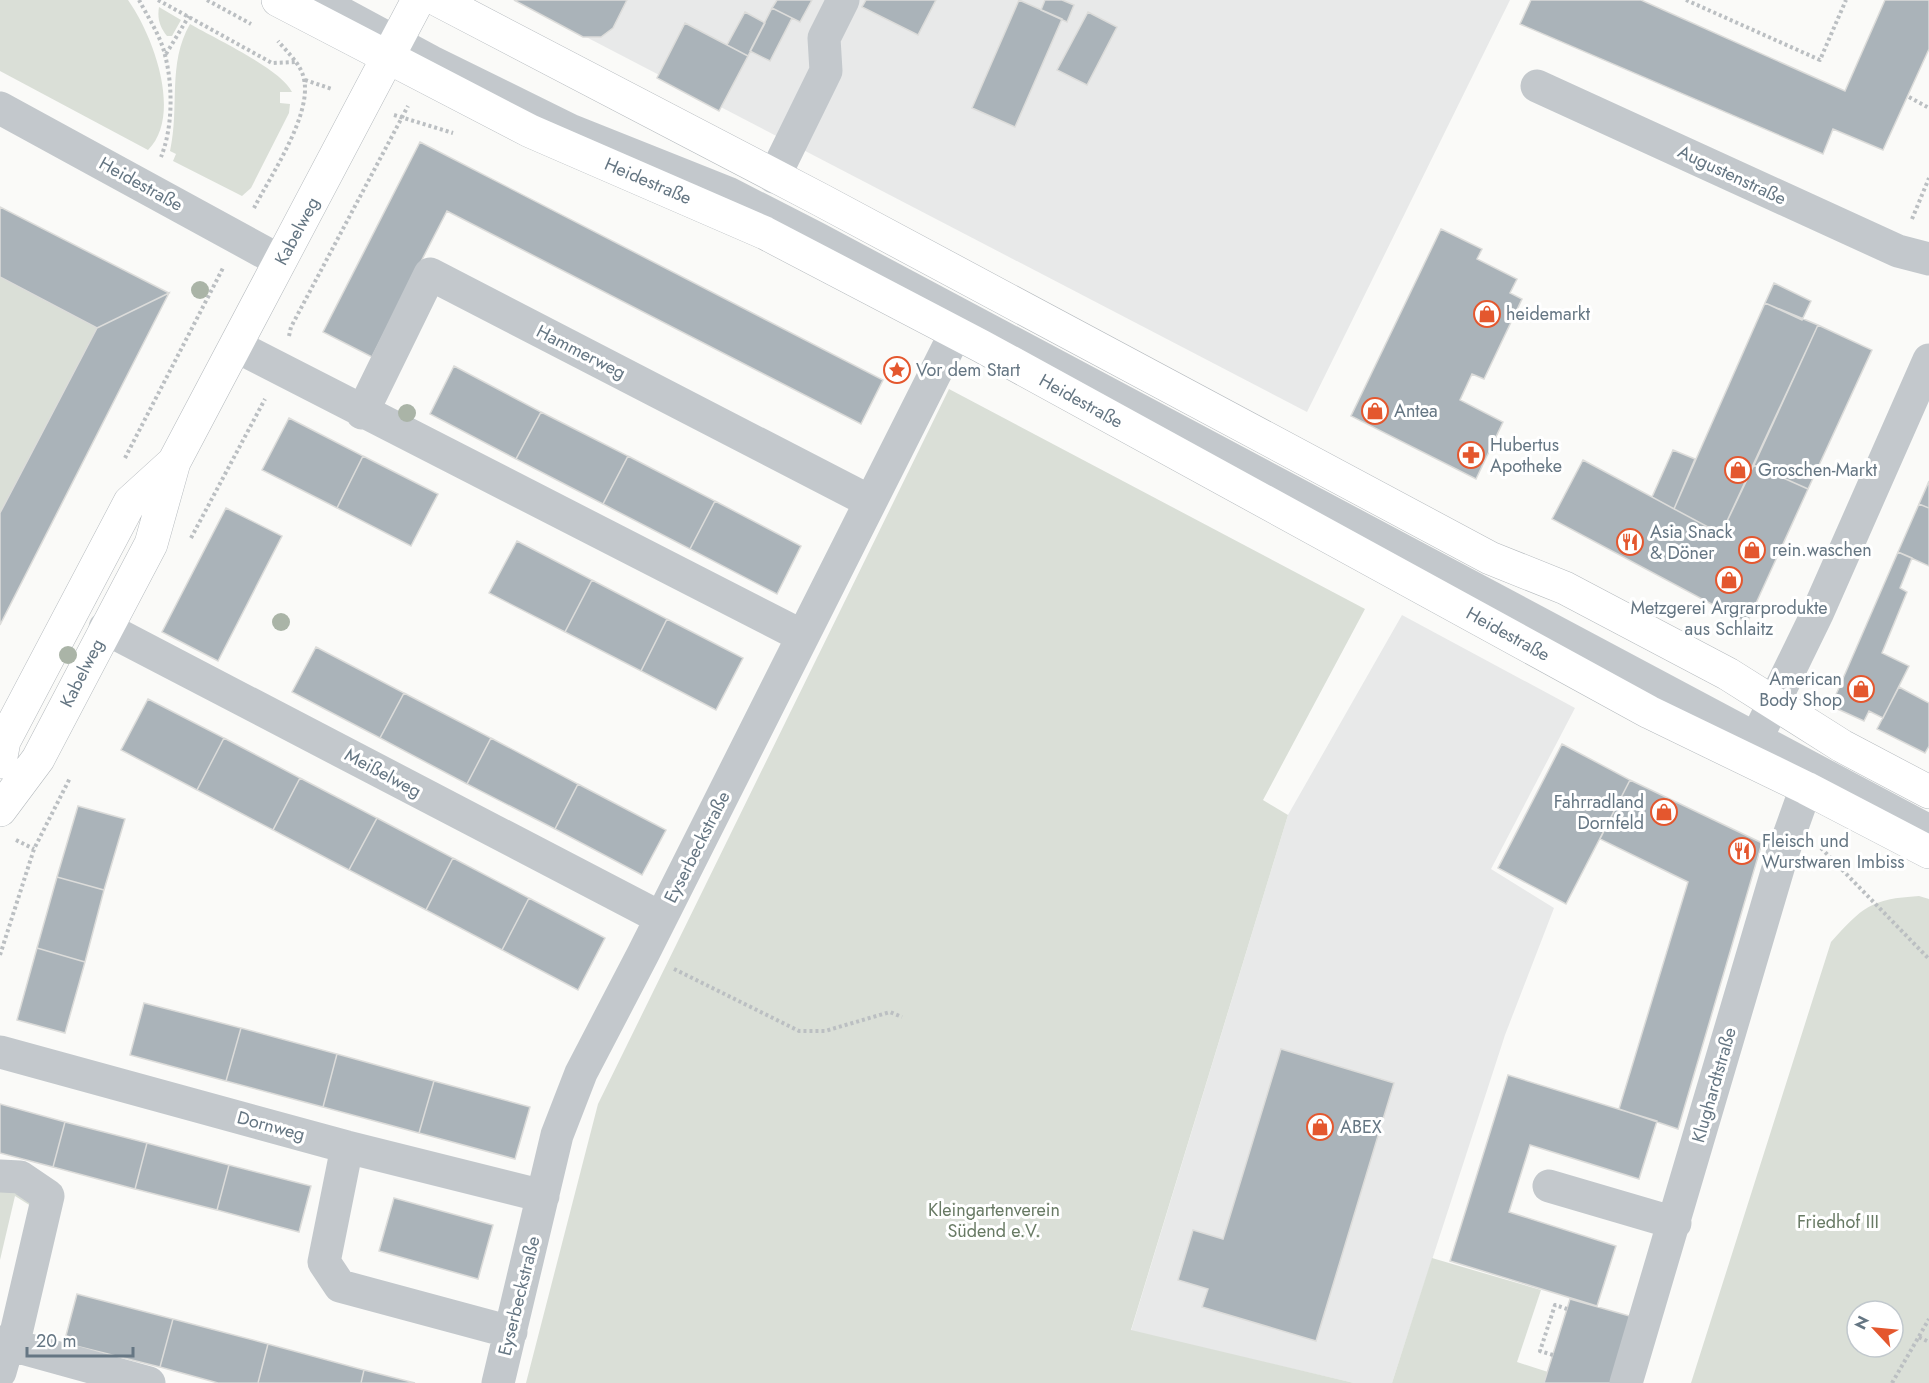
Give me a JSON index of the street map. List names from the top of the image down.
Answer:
{
  "streets": {
    "main road": ["Heidestraße", "Kabelweg"],
    "street": [
      "Augustenstraße",
      "Hammerweg",
      "Meißelweg",
      "Eyserbeckstraße",
      "Klughardtstraße",
      "Dornweg"
    ]
  },
  "crossings": [
    ["Heidestraße", "Kabelweg"],
    ["Heidestraße", "Eyserbeckstraße"],
    ["Heidestraße", "Klughardtstraße"],
    ["Kabelweg", "Meißelweg"],
    ["Hammerweg", "Eyserbeckstraße"],
    ["Meißelweg", "Eyserbeckstraße"],
    ["Eyserbeckstraße", "Dornweg"]
  ],
  "parks": ["Kleingartenverein Südend e.V.", "Friedhof III"],
  "places": {
    "shop": [
      "heidemarkt",
      "Antea",
      "Groschen-Markt",
      "rein.waschen",
      "Metzgerei Argrarprodukte aus Schlaitz",
      "American Body Shop",
      "Fahrradland Dornfeld",
      "ABEX"
    ],
    "place": ["Vor dem Start"],
    "pharmacy": ["Hubertus Apotheke"],
    "restaurant": ["Asia Snack & Döner", "Fleisch und Wurstwaren Imbiss"]
  },
  "scale_bar": "20 m",
  "north": "top left"
}
